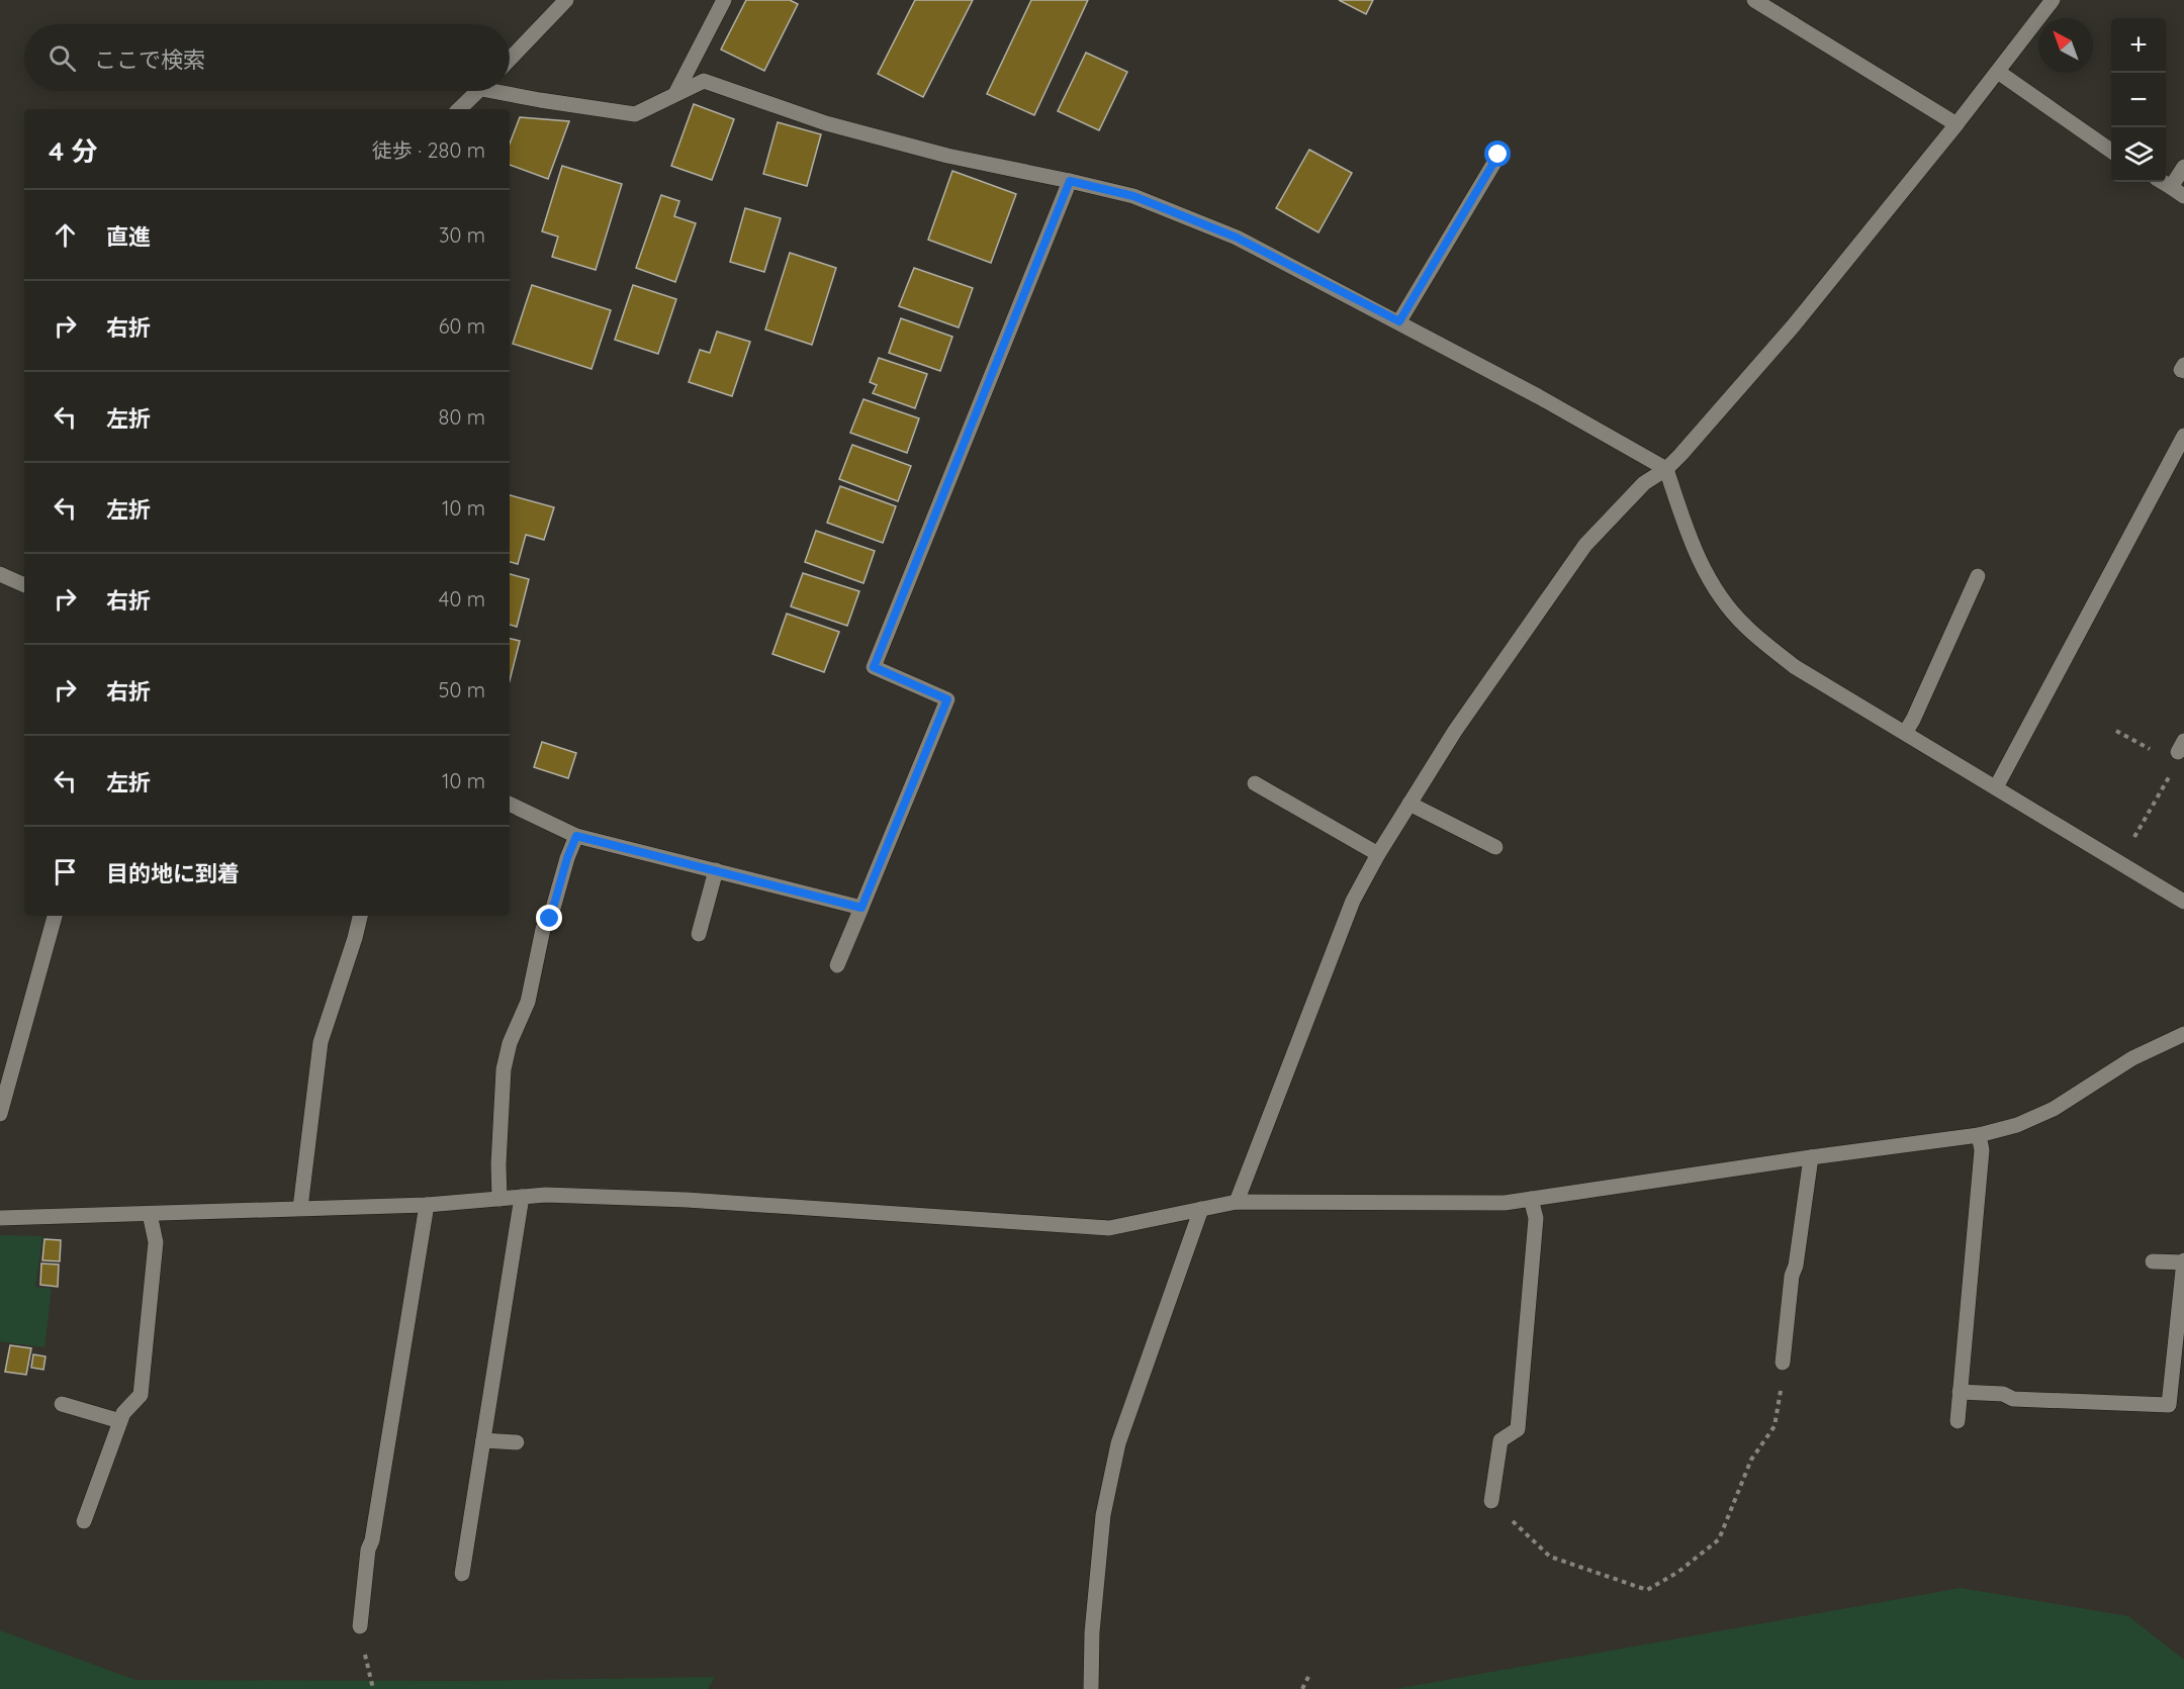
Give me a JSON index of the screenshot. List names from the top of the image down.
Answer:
{
  "north": "top left",
  "page": {
    "map_buttons": ["+", "−"],
    "search": "ここで検索",
    "heading": ["4 分", "徒歩 · 280 m"],
    "list": [
      ["直進", "30 m"],
      ["右折", "60 m"],
      ["左折", "80 m"],
      ["左折", "10 m"],
      ["右折", "40 m"],
      ["右折", "50 m"],
      ["左折", "10 m"],
      "目的地に到着"
    ]
  }
}
